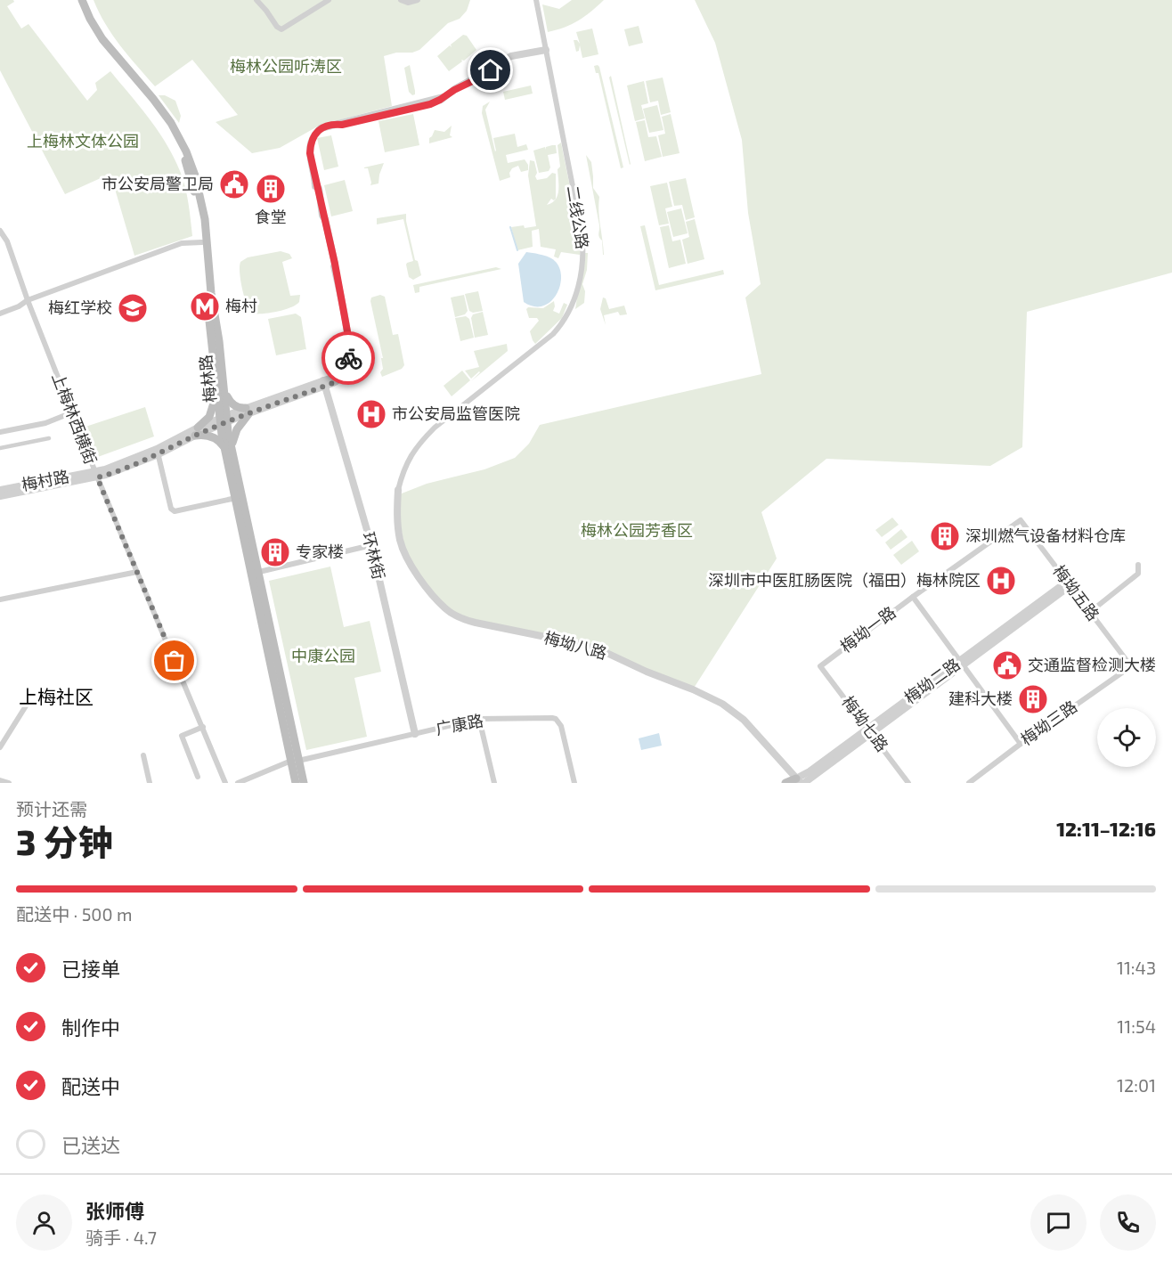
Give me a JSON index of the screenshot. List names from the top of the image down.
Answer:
{
  "streets": {
    "main road": ["梅林路"],
    "street": [
      "二线公路",
      "上梅林西横街",
      "梅村路",
      "环林街",
      "梅坳五路",
      "梅坳一路",
      "梅坳八路",
      "梅坳二路",
      "梅坳三路",
      "梅坳七路",
      "广康路"
    ]
  },
  "crossings": [
    ["二线公路", "梅村路"],
    ["二线公路", "梅坳八路"],
    ["梅林路", "梅村路"],
    ["梅林路", "广康路"],
    ["上梅林西横街", "梅村路"],
    ["梅村路", "环林街"],
    ["环林街", "广康路"],
    ["梅坳五路", "梅坳一路"],
    ["梅坳五路", "梅坳二路"],
    ["梅坳五路", "梅坳三路"],
    ["梅坳一路", "梅坳七路"],
    ["梅坳八路", "梅坳二路"],
    ["梅坳二路", "梅坳七路"]
  ],
  "districts": ["上梅社区"],
  "parks": [
    "梅林公园听涛区",
    "上梅林文体公园",
    "梅林公园芳香区",
    "中康公园"
  ],
  "places": {
    "public building": ["市公安局警卫局", "交通监督检测大楼"],
    "building": [
      "食堂",
      "深圳燃气设备材料仓库",
      "专家楼",
      "建科大楼"
    ],
    "metro station": ["梅村"],
    "school or university": ["梅红学校"],
    "hospital": ["市公安局监管医院", "深圳市中医肛肠医院（福田）梅林院区"]
  },
  "page": {
    "heading": ["3 分钟", "预计还需", "12:11–12:16"],
    "panel": ["张师傅", "骑手 · 4.7"],
    "bar": "配送中 · 500 m",
    "list": [
      ["已接单", "11:43"],
      ["制作中", "11:54"],
      ["配送中", "12:01"],
      "已送达"
    ]
  }
}
